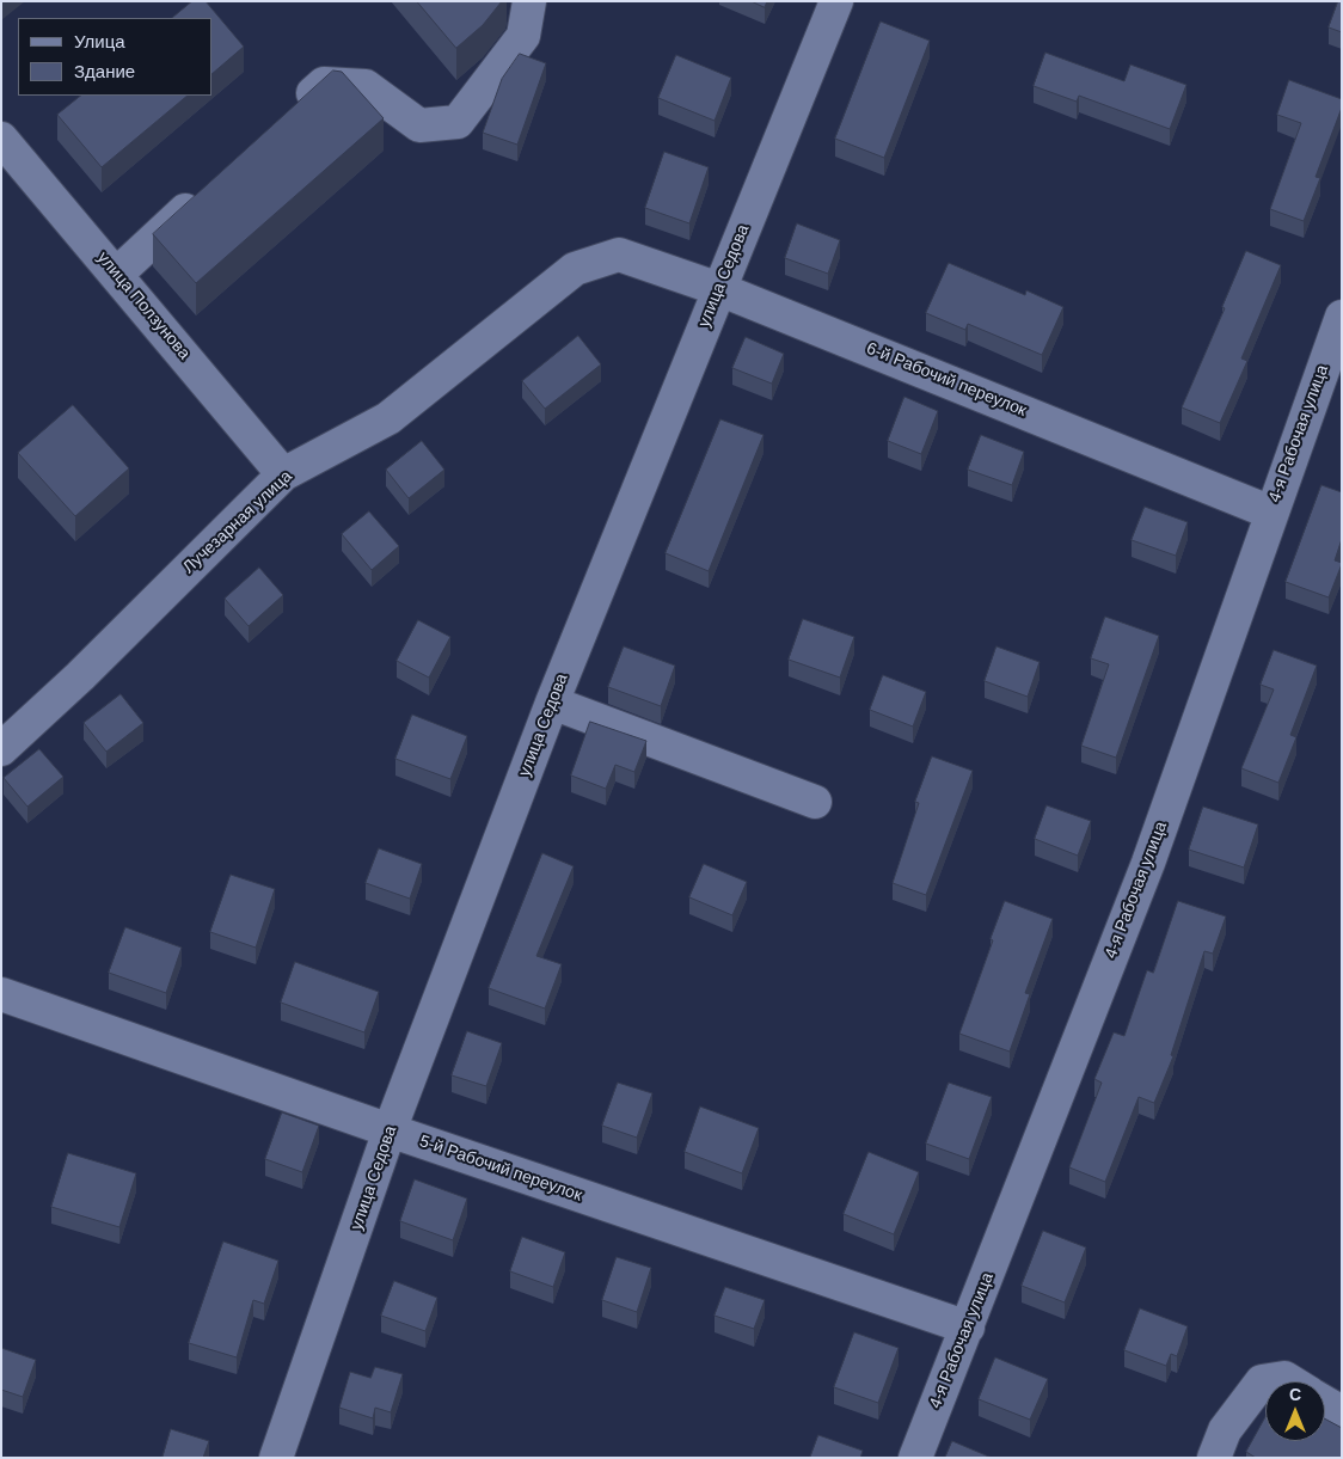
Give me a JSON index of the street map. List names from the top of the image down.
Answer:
{
  "streets": {
    "street": [
      "улица Седова",
      "улица Ползунова",
      "6-й Рабочий переулок",
      "4-я Рабочая улица",
      "Лучезарная улица",
      "5-й Рабочий переулок"
    ]
  },
  "crossings": [
    ["улица Седова", "6-й Рабочий переулок"],
    ["улица Седова", "5-й Рабочий переулок"],
    ["улица Ползунова", "Лучезарная улица"],
    ["6-й Рабочий переулок", "4-я Рабочая улица"],
    ["6-й Рабочий переулок", "Лучезарная улица"],
    ["4-я Рабочая улица", "5-й Рабочий переулок"]
  ],
  "legend": ["Улица", "Здание"],
  "north": "top"
}
